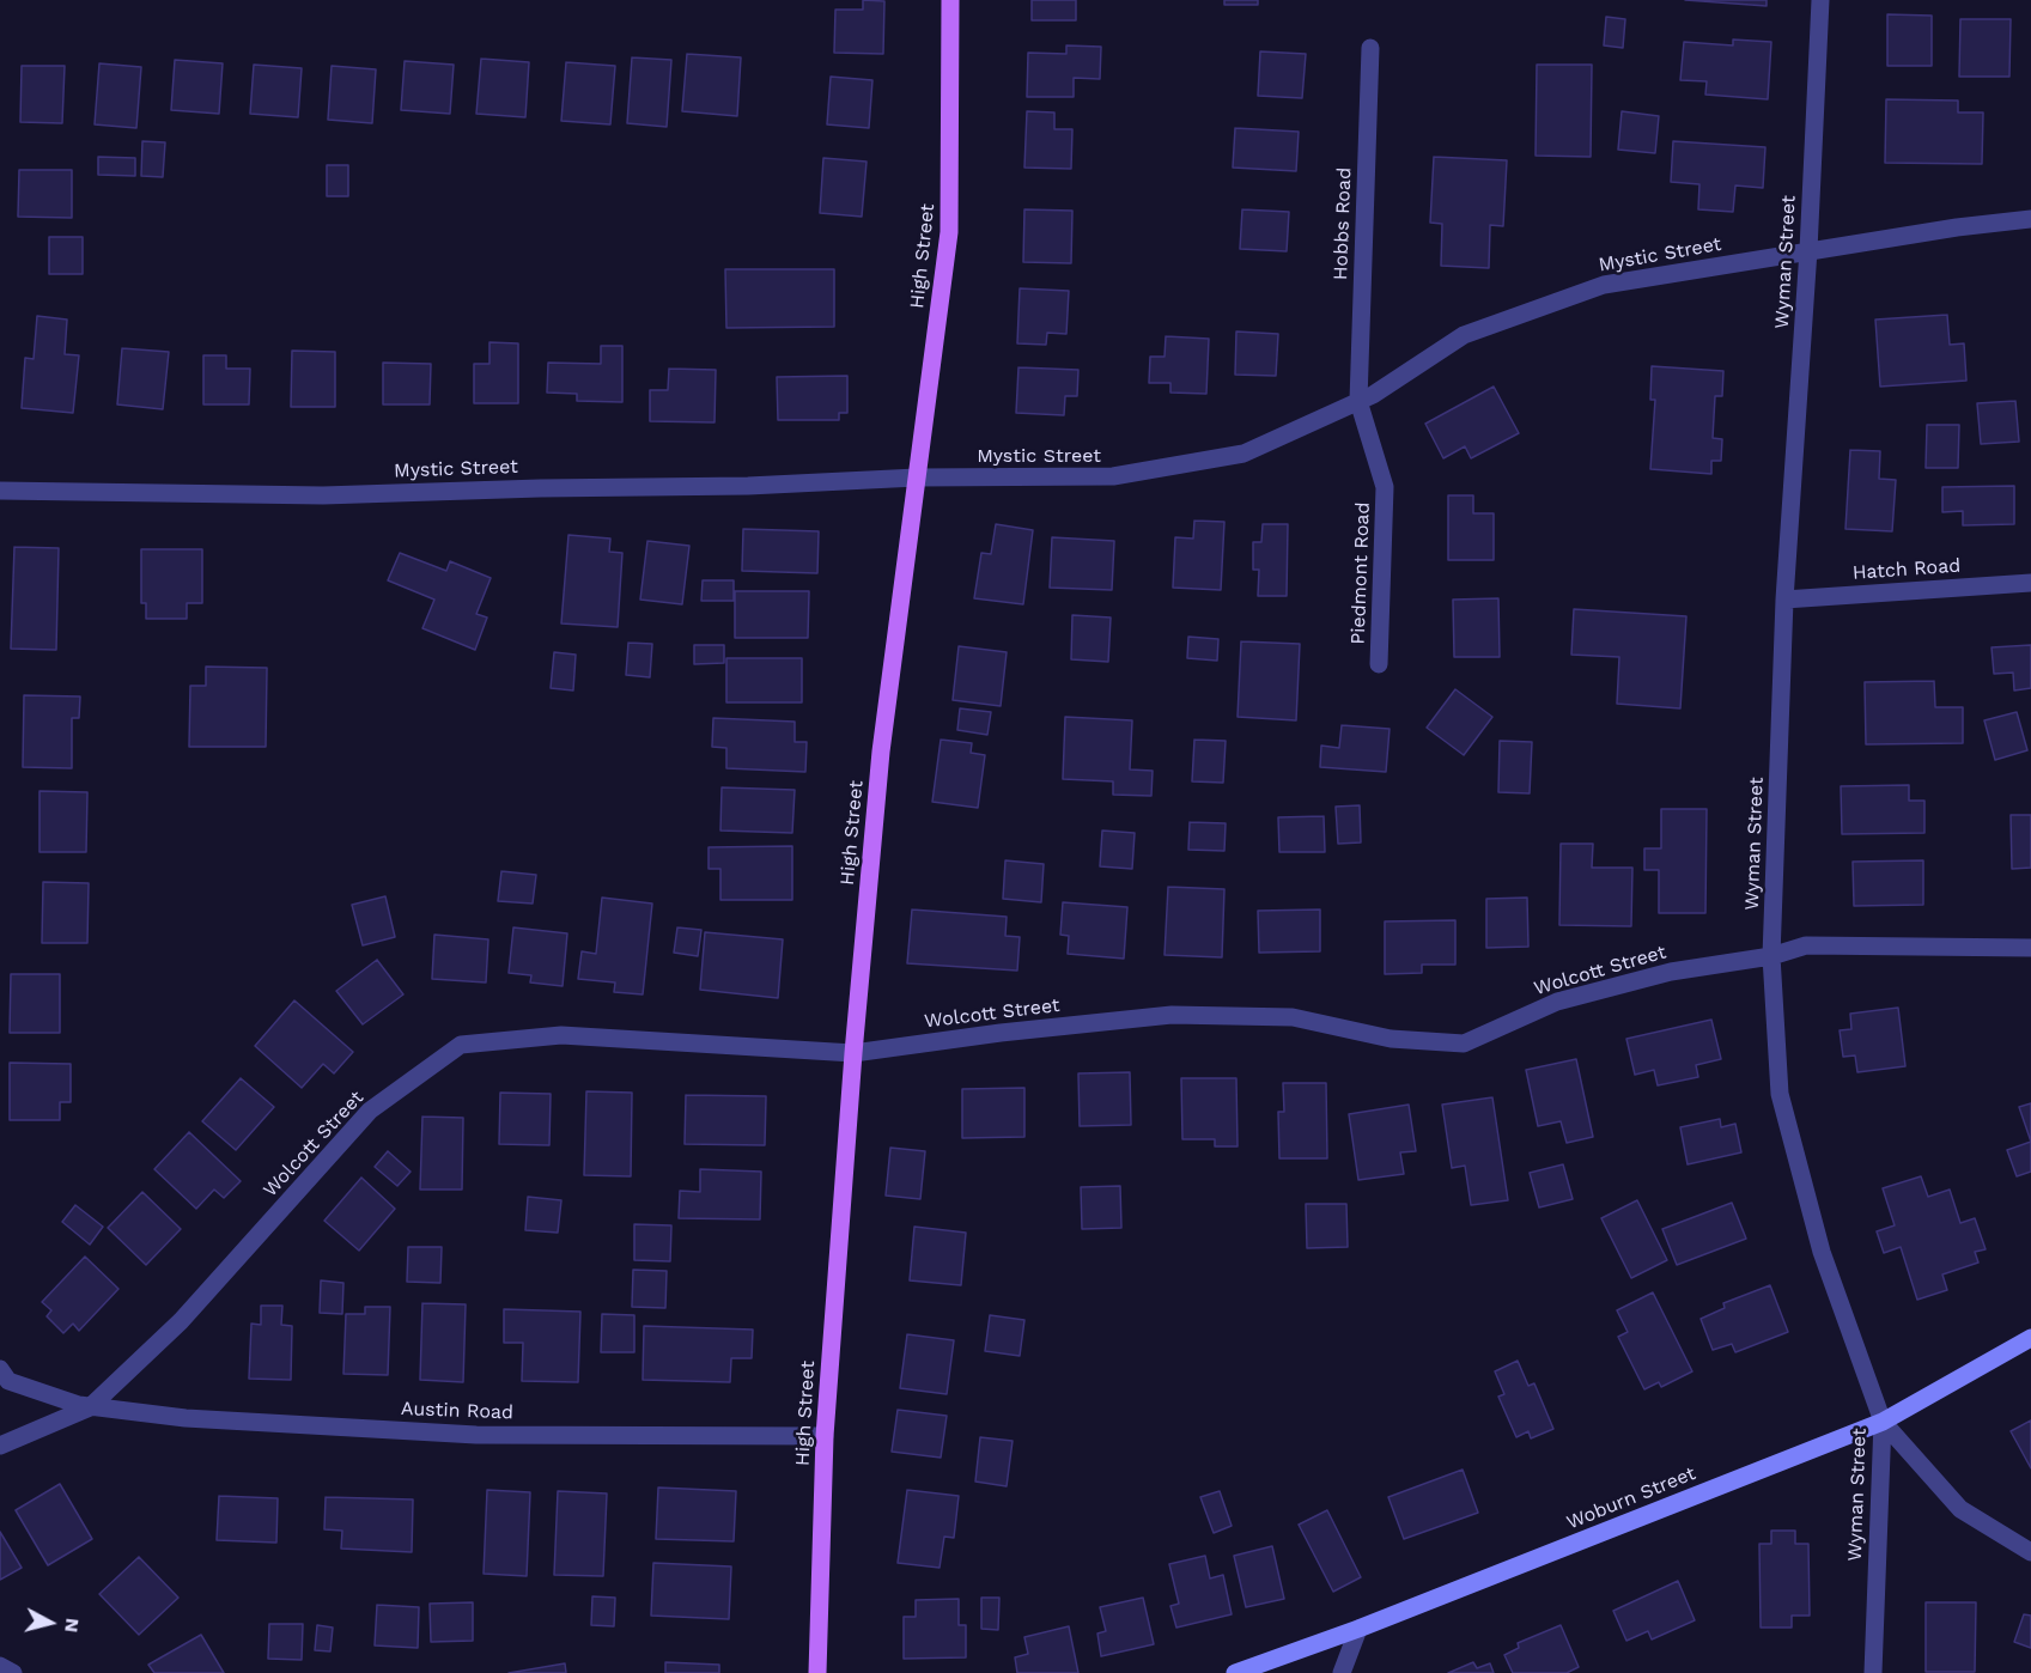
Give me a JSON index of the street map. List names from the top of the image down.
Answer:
{
  "streets": {
    "main road": ["High Street"],
    "street": [
      "Hobbs Road",
      "Mystic Street",
      "Wyman Street",
      "Hatch Road",
      "Piedmont Road",
      "Wolcott Street",
      "Austin Road",
      "Woburn Street"
    ]
  },
  "crossings": [
    ["Hobbs Road", "Mystic Street"],
    ["Hobbs Road", "Piedmont Road"],
    ["Mystic Street", "High Street"],
    ["Mystic Street", "Wyman Street"],
    ["Mystic Street", "Piedmont Road"],
    ["High Street", "Wolcott Street"],
    ["High Street", "Austin Road"],
    ["Wyman Street", "Hatch Road"],
    ["Wyman Street", "Wolcott Street"],
    ["Wyman Street", "Woburn Street"],
    ["Wolcott Street", "Austin Road"]
  ],
  "north": "right"
}
